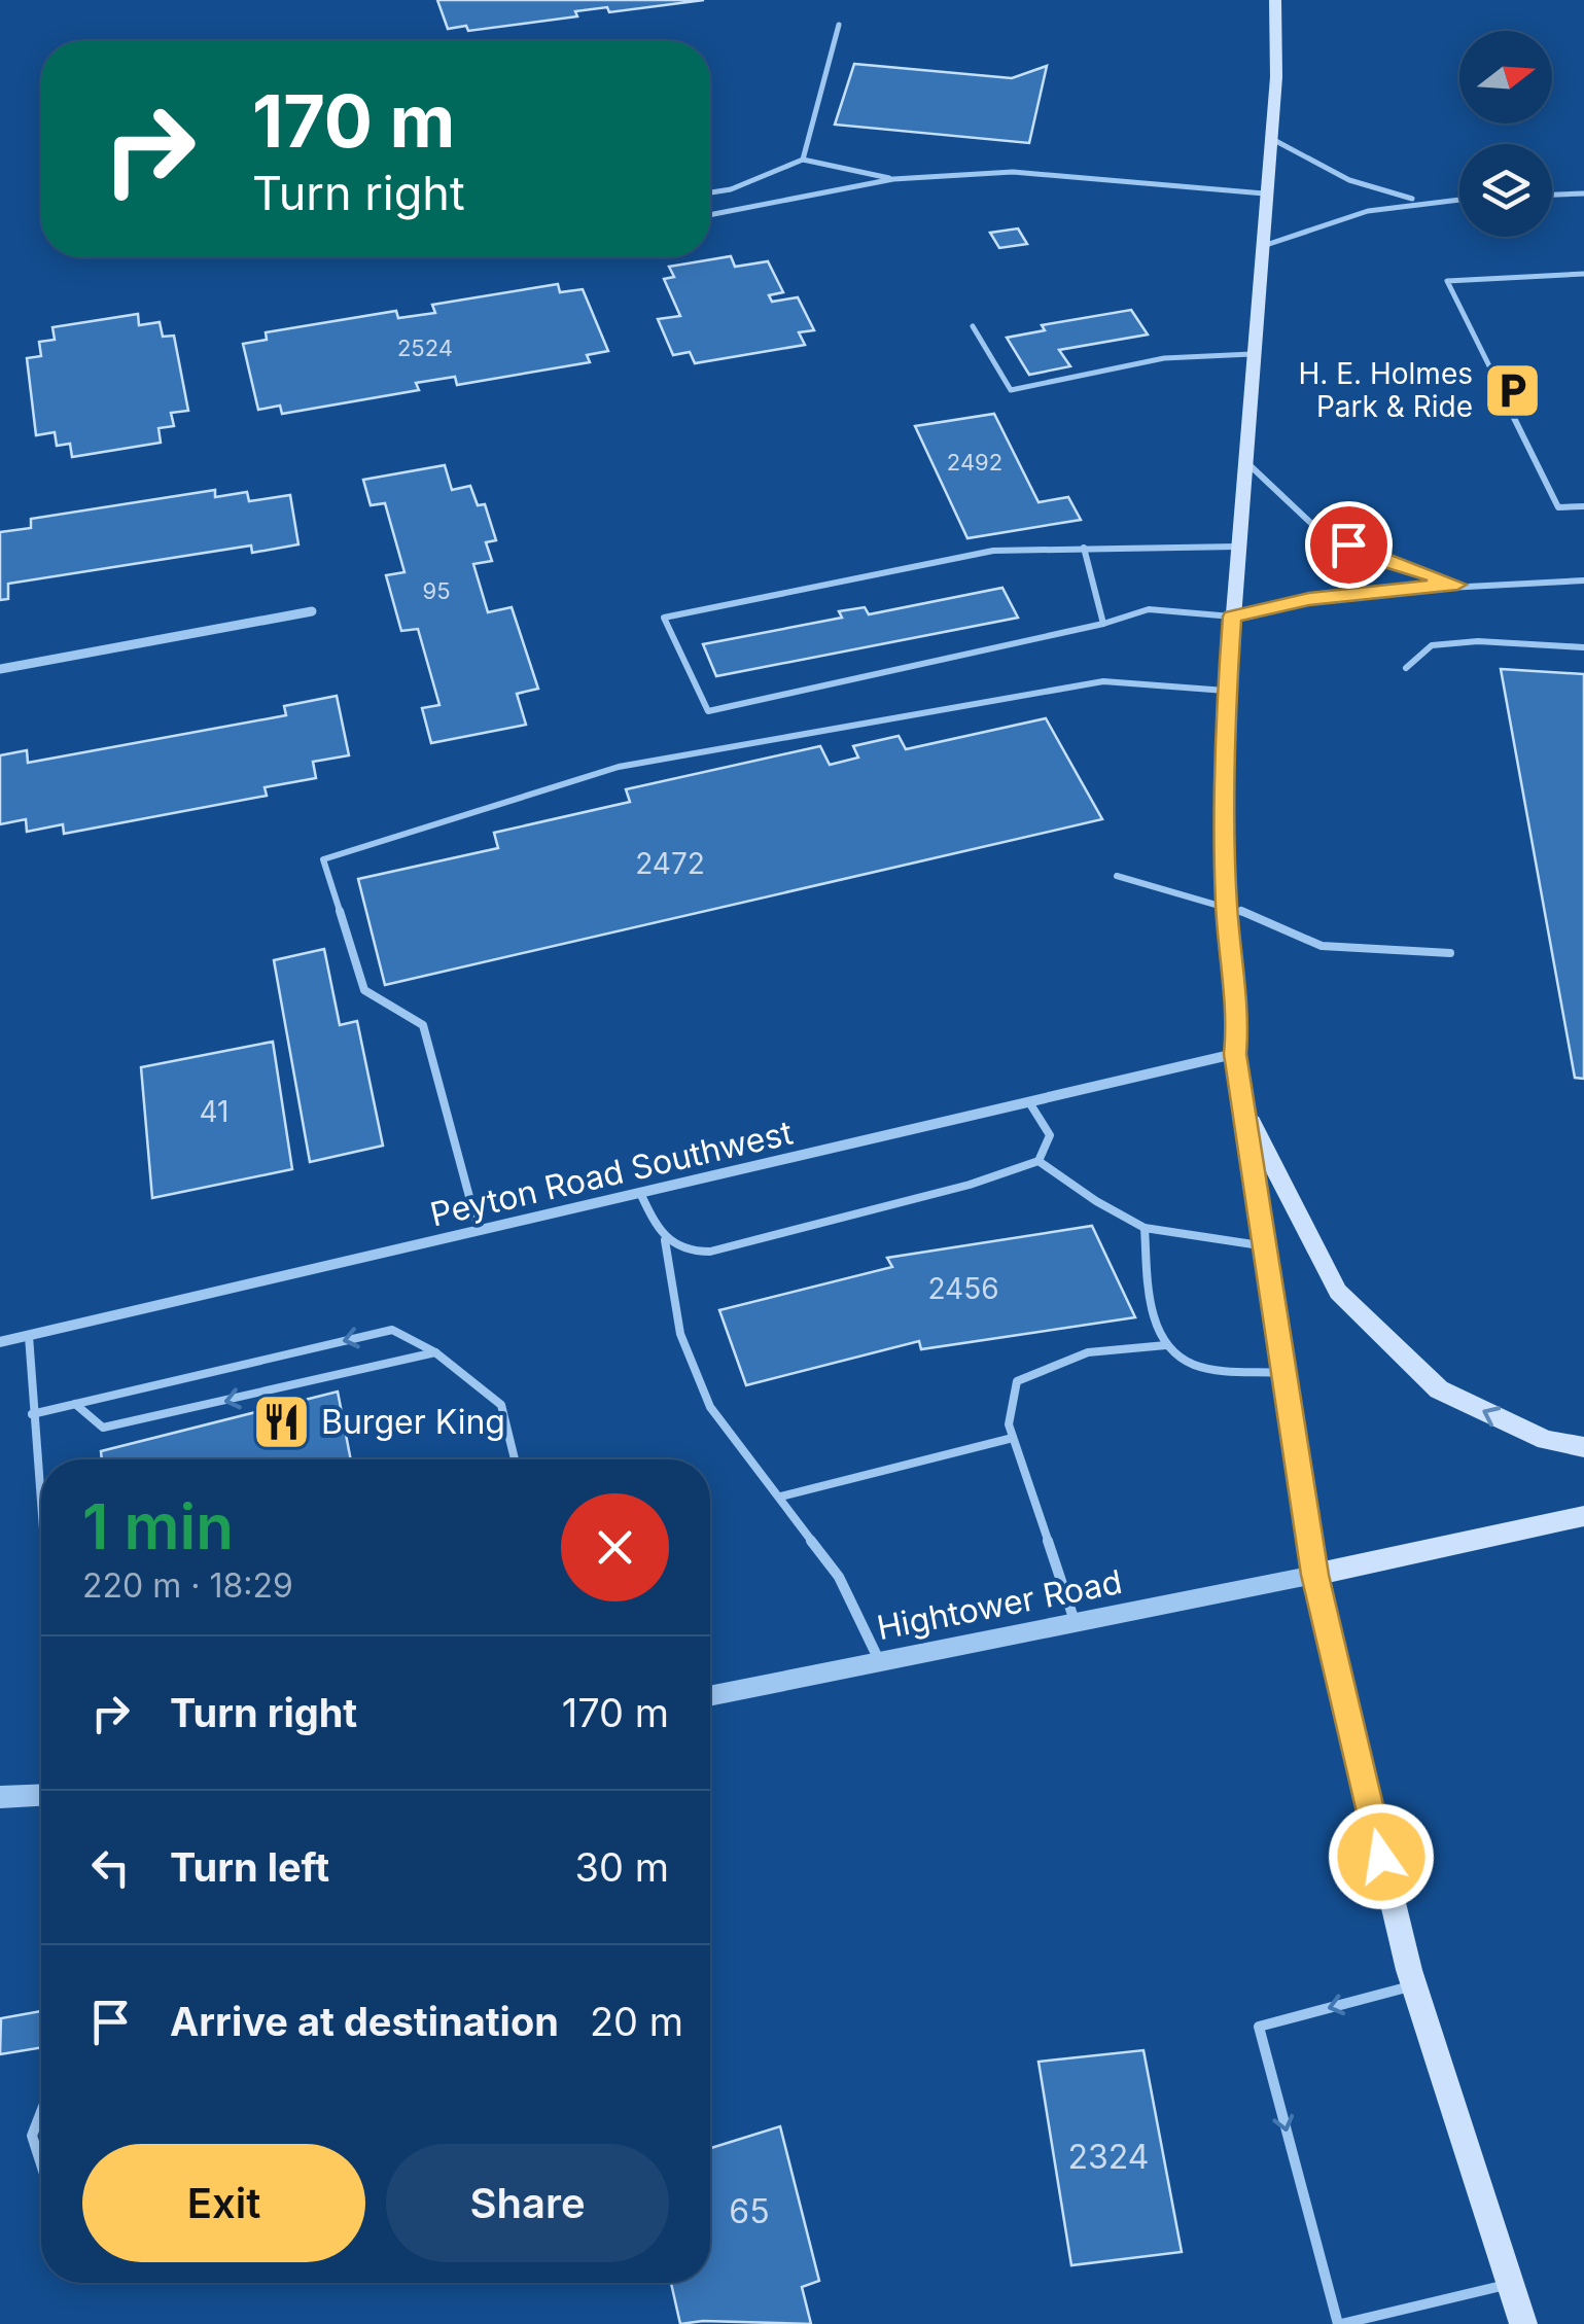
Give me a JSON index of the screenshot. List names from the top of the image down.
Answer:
{
  "streets": {
    "street": ["Peyton Road Southwest", "Hightower Road"]
  },
  "places": {
    "parking": ["H. E. Holmes Park & Ride"],
    "restaurant": ["Burger King"]
  },
  "house_numbers": [
    "2524",
    "2492",
    "95",
    "2472",
    "41",
    "2456",
    "2324",
    "65"
  ],
  "north": "right",
  "page": {
    "turn": ["170 m", "Turn right"],
    "heading": ["1 min", "220 m · 18:29"],
    "list": [
      {
        "name": "Turn right",
        "value": "170 m"
      },
      {
        "name": "Turn left",
        "value": "30 m"
      },
      {
        "name": "Arrive at destination",
        "value": "20 m"
      }
    ],
    "buttons": ["Exit", "Share"]
  }
}
